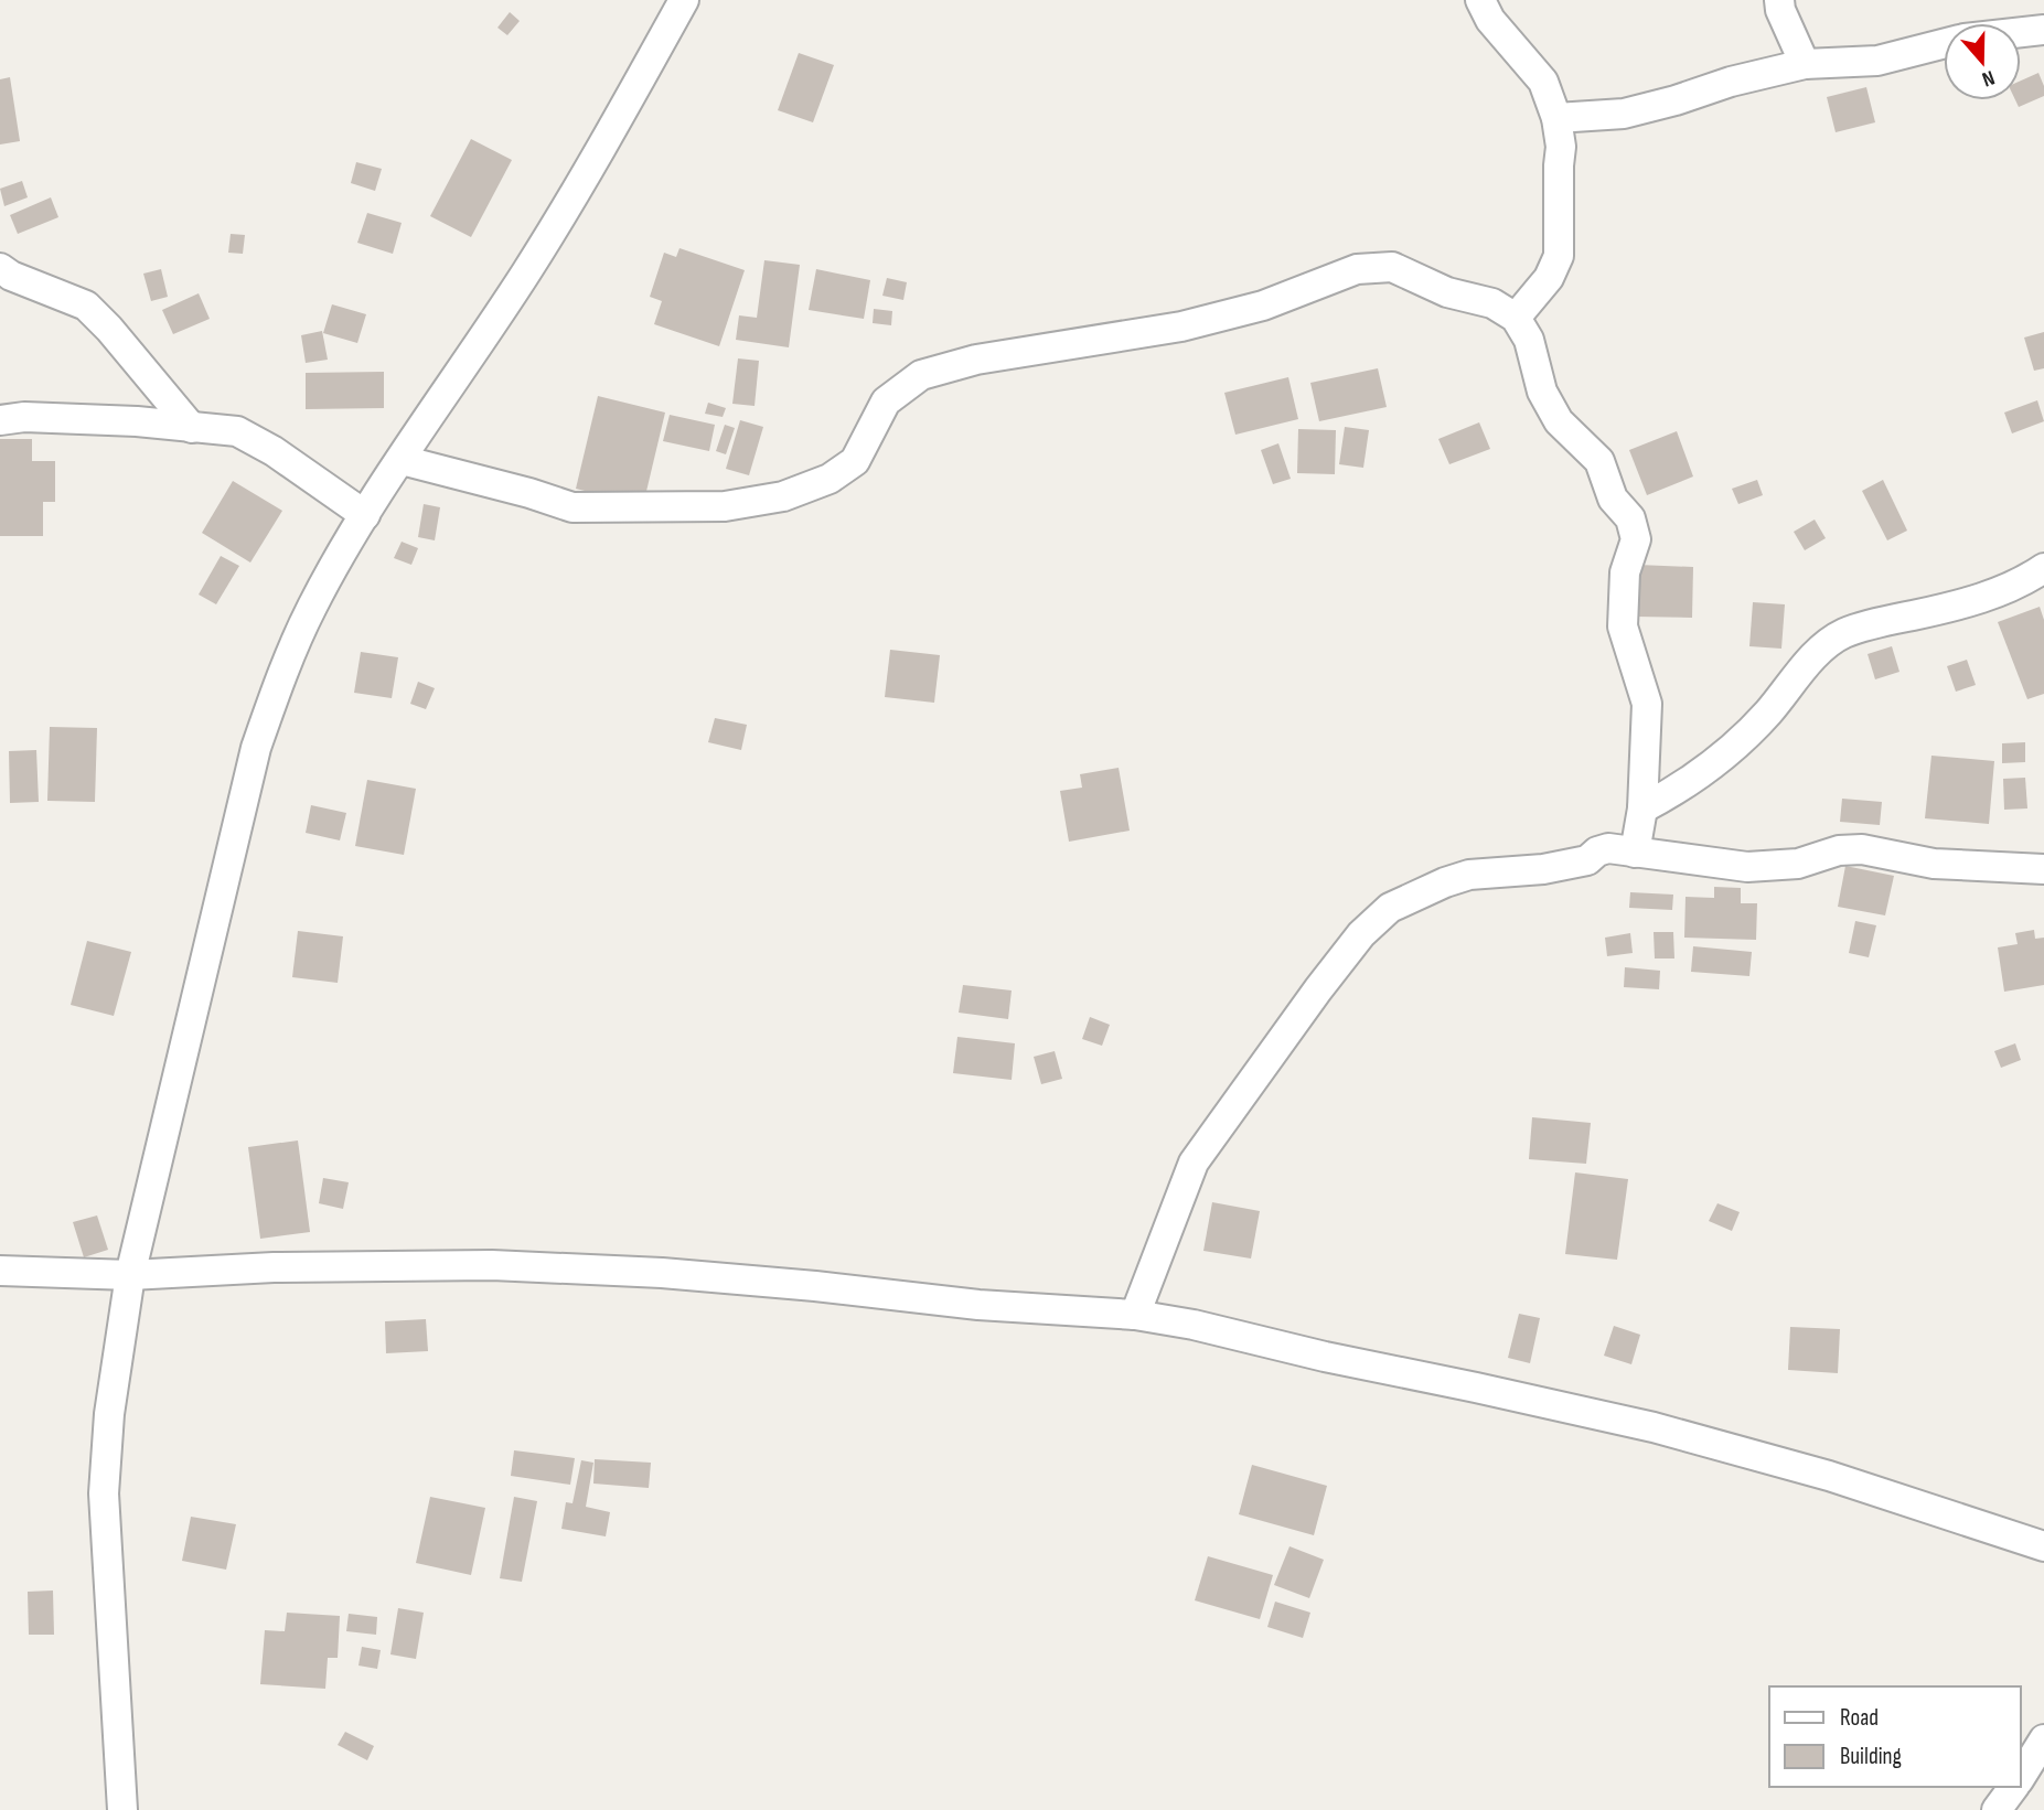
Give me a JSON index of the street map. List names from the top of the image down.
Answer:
{
  "legend": ["Road", "Building"],
  "north": "bottom"
}
